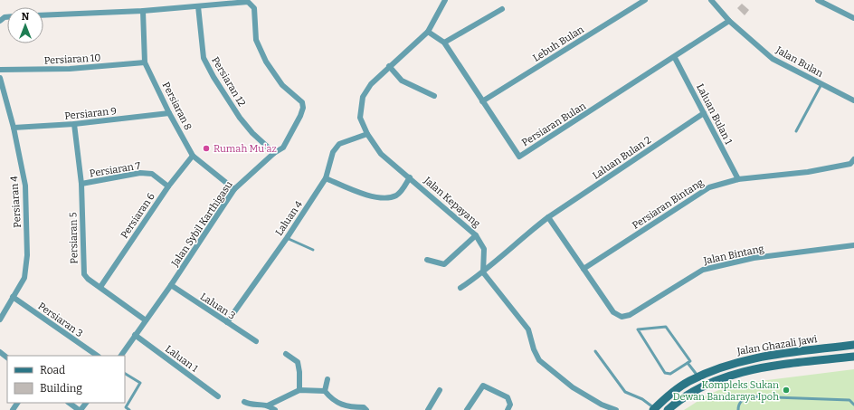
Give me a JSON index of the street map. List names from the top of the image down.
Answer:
{
  "streets": {
    "main road": ["Jalan Ghazali Jawi"],
    "street": [
      "Lebuh Bulan",
      "Persiaran 10",
      "Jalan Bulan",
      "Persiaran 12",
      "Persiaran 8",
      "Persiaran 9",
      "Laluan Bulan 1",
      "Persiaran Bulan",
      "Laluan Bulan 2",
      "Persiaran 7",
      "Persiaran 4",
      "Jalan Kepayang",
      "Persiaran Bintang",
      "Persiaran 6",
      "Laluan 4",
      "Jalan Sybil Karthigasu",
      "Persiaran 5",
      "Jalan Bintang",
      "Laluan 3",
      "Persiaran 3",
      "Laluan 1"
    ]
  },
  "crossings": [
    ["Lebuh Bulan", "Persiaran Bulan"],
    ["Persiaran 10", "Persiaran 8"],
    ["Jalan Bulan", "Persiaran Bulan"],
    ["Persiaran 12", "Jalan Sybil Karthigasu"],
    ["Persiaran 8", "Persiaran 9"],
    ["Persiaran 8", "Persiaran 6"],
    ["Persiaran 8", "Jalan Sybil Karthigasu"],
    ["Persiaran 9", "Persiaran 4"],
    ["Persiaran 9", "Persiaran 5"],
    ["Laluan Bulan 1", "Persiaran Bulan"],
    ["Laluan Bulan 1", "Laluan Bulan 2"],
    ["Laluan Bulan 1", "Persiaran Bintang"],
    ["Persiaran Bulan", "Jalan Kepayang"],
    ["Laluan Bulan 2", "Jalan Kepayang"],
    ["Persiaran 7", "Persiaran 6"],
    ["Persiaran 7", "Persiaran 5"],
    ["Persiaran 4", "Persiaran 3"],
    ["Jalan Kepayang", "Laluan 4"],
    ["Persiaran Bintang", "Jalan Bintang"],
    ["Persiaran 6", "Persiaran 5"],
    ["Laluan 4", "Laluan 3"],
    ["Jalan Sybil Karthigasu", "Persiaran 5"],
    ["Jalan Sybil Karthigasu", "Laluan 3"],
    ["Jalan Sybil Karthigasu", "Laluan 1"]
  ],
  "places": ["Rumah Mu'az", "Kompleks Sukan Dewan Bandaraya Ipoh"],
  "legend": ["Road", "Building"],
  "north": "top"
}
